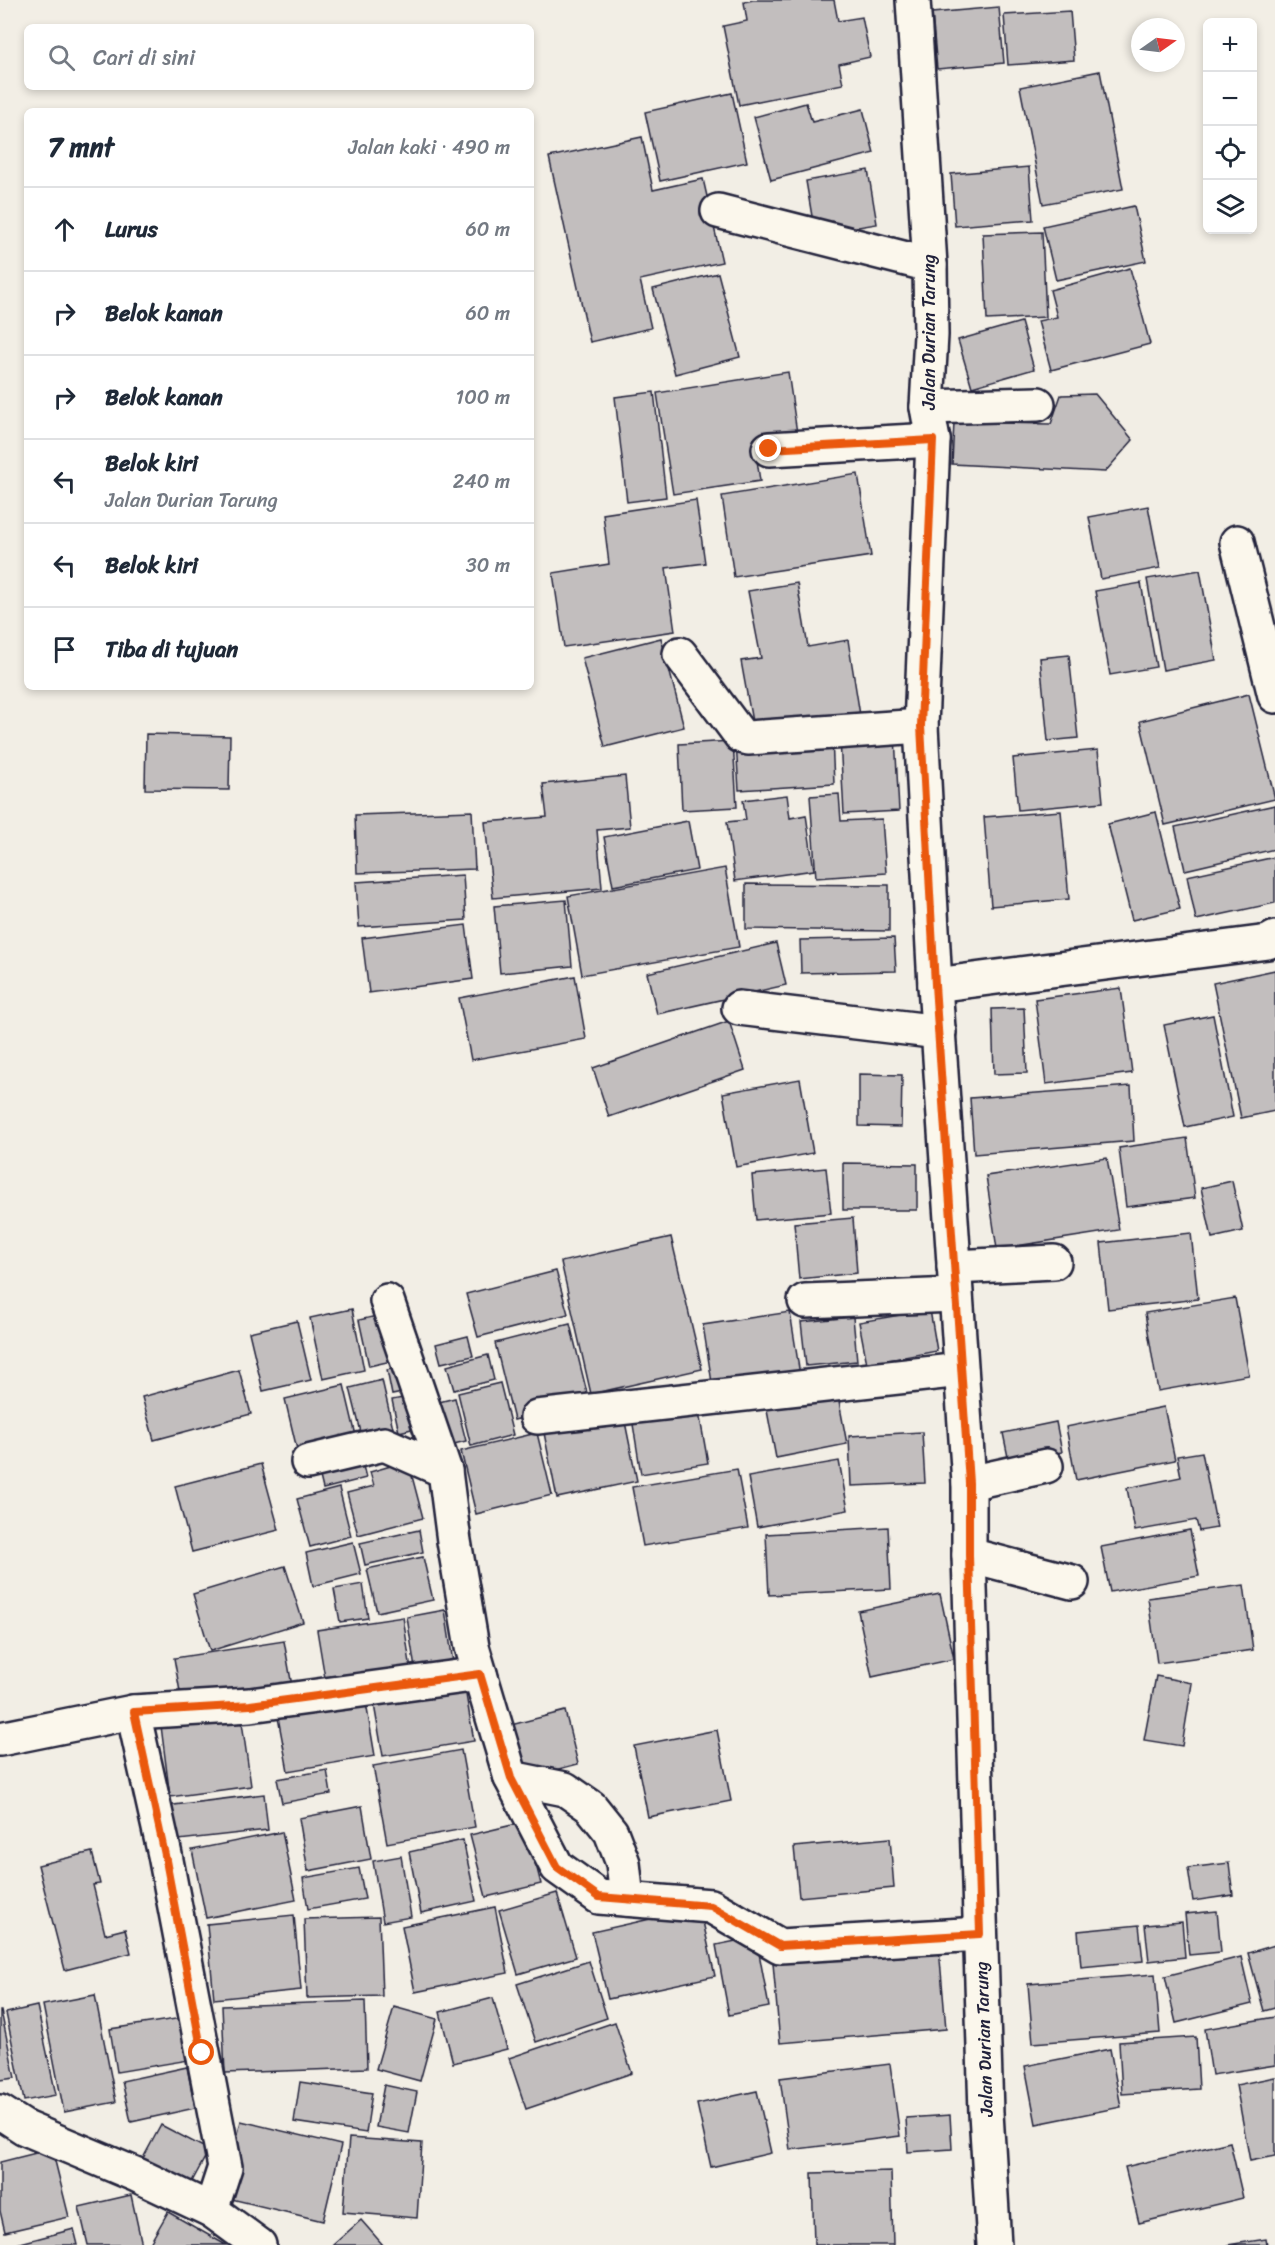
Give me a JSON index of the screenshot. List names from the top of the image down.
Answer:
{
  "streets": {
    "street": ["Jalan Durian Tarung"]
  },
  "north": "right",
  "page": {
    "map_buttons": ["+", "−"],
    "search": "Cari di sini",
    "heading": ["7 mnt", "Jalan kaki · 490 m"],
    "list": [
      ["Lurus", "60 m"],
      ["Belok kanan", "60 m"],
      ["Belok kanan", "100 m"],
      ["Belok kiri", "Jalan Durian Tarung", "240 m"],
      ["Belok kiri", "30 m"],
      "Tiba di tujuan"
    ]
  }
}
